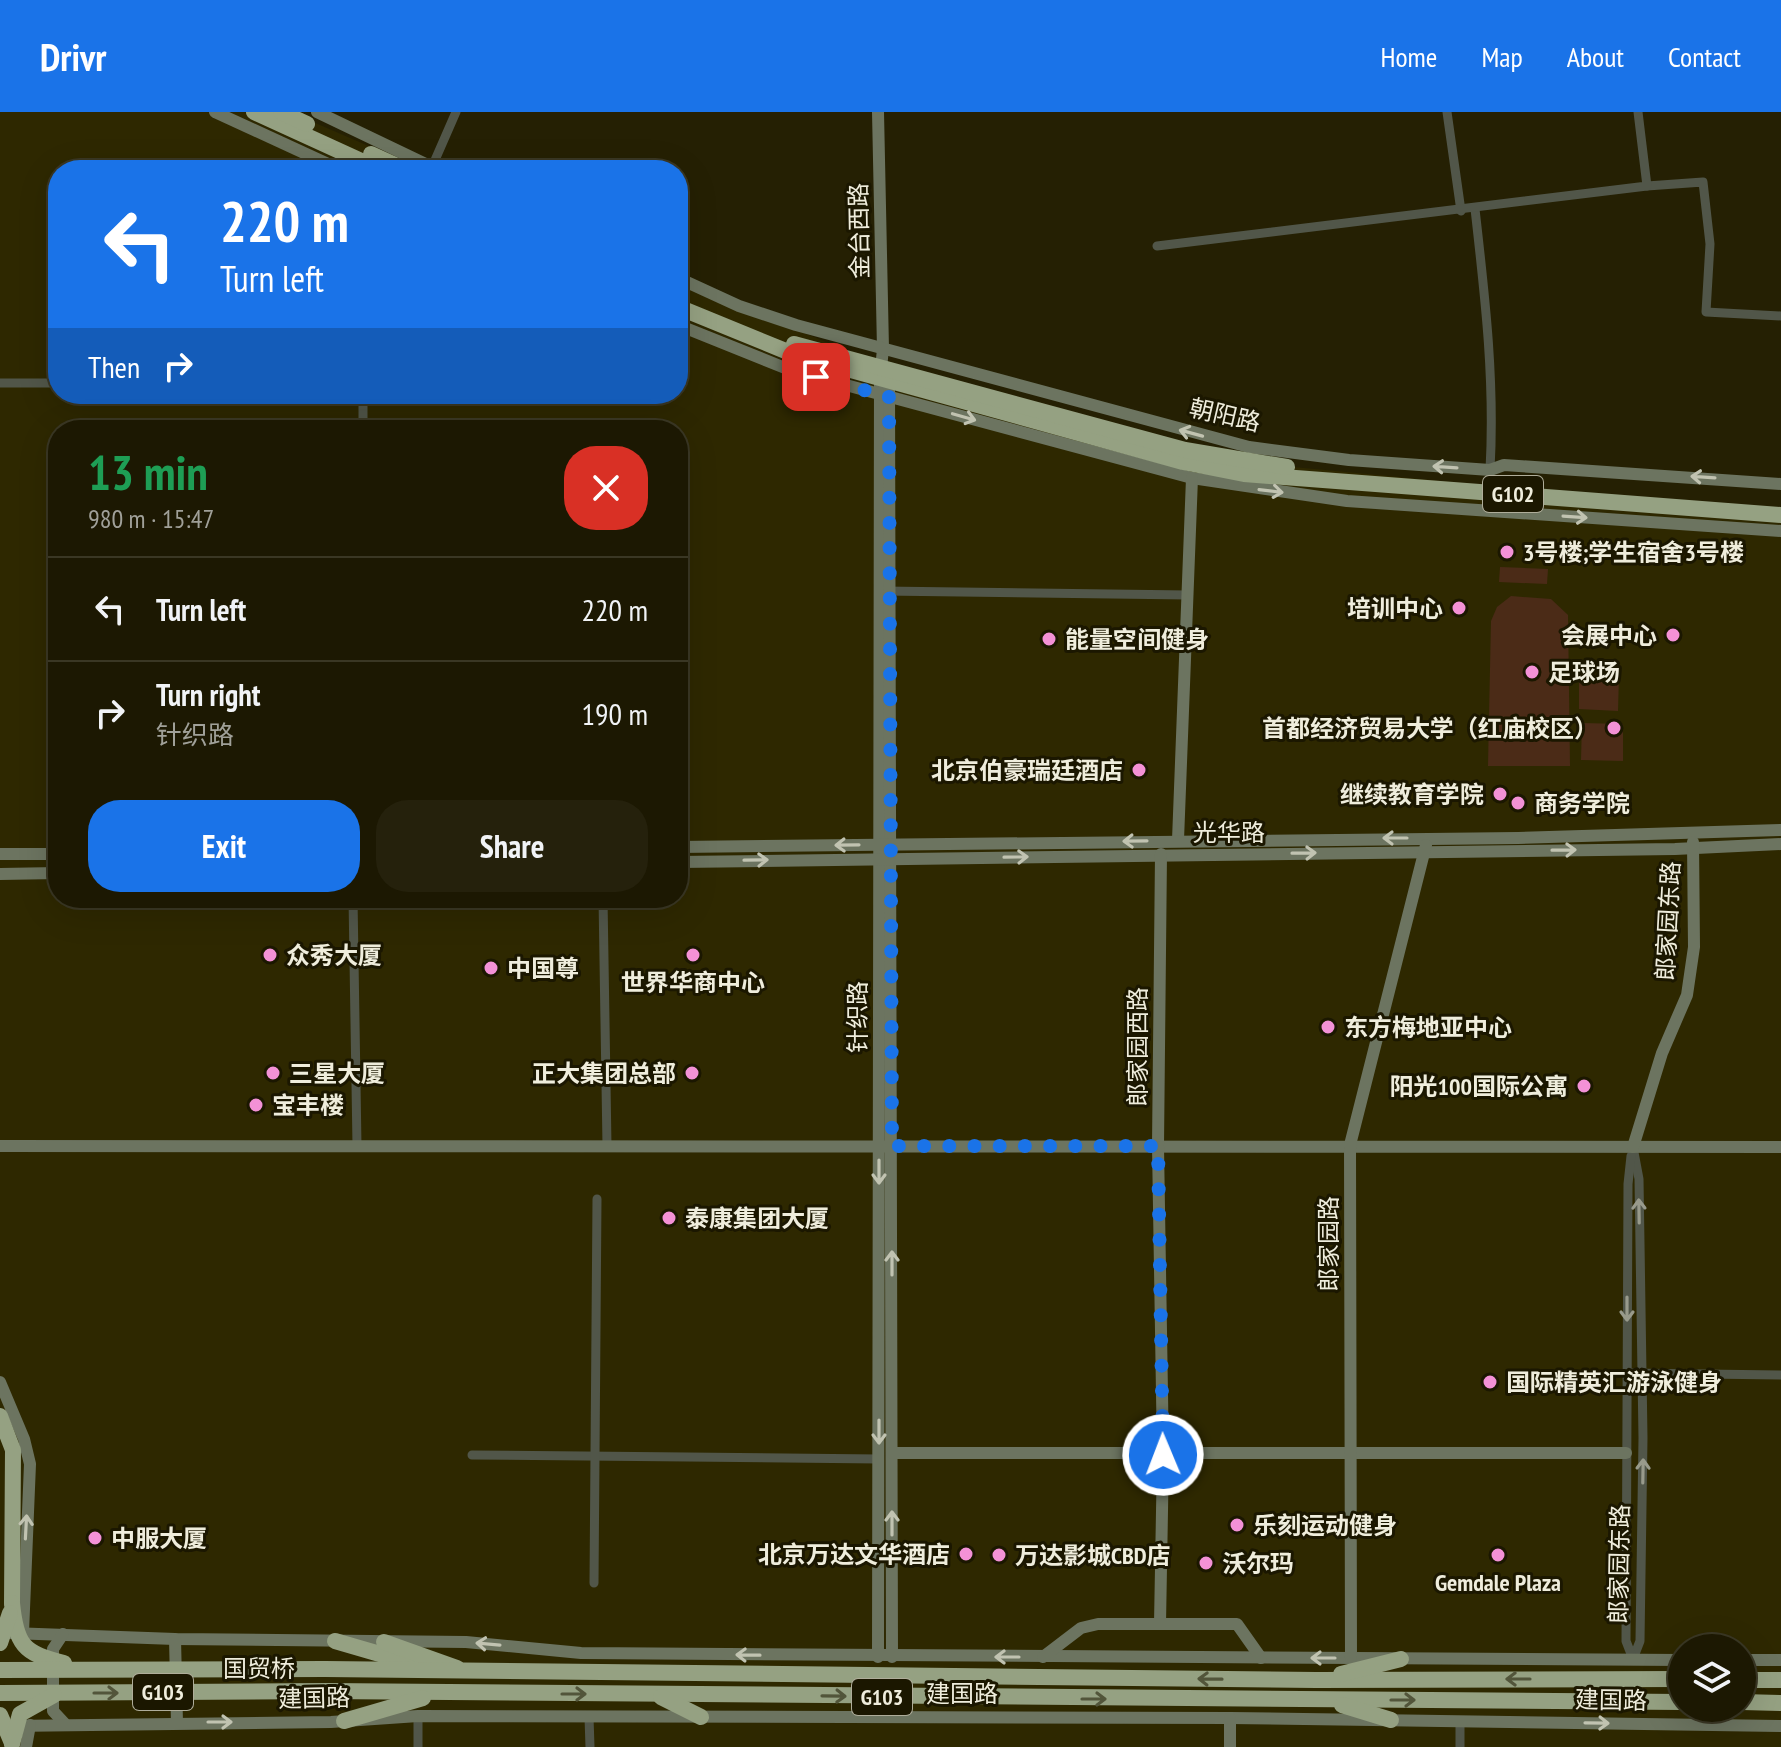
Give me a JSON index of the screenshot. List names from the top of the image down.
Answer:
{
  "streets": {
    "highway": [
      "朝阳路",
      "G102",
      "国贸桥",
      "G103",
      "建国路"
    ],
    "street": [
      "金台西路",
      "光华路",
      "郎家园东路",
      "针织路",
      "郎家园西路",
      "郎家园路"
    ]
  },
  "crossings": [
    ["金台西路", "朝阳路"],
    ["金台西路", "针织路"],
    ["朝阳路", "针织路"],
    ["光华路", "郎家园东路"],
    ["光华路", "针织路"],
    ["光华路", "郎家园西路"],
    ["光华路", "郎家园路"],
    ["郎家园东路", "建国路"],
    ["针织路", "建国路"],
    ["郎家园路", "建国路"],
    ["国贸桥", "建国路"]
  ],
  "places": [
    "3号楼;学生宿舍3号楼",
    "培训中心",
    "会展中心",
    "能量空间健身",
    "足球场",
    "首都经济贸易大学（红庙校区）",
    "北京伯豪瑞廷酒店",
    "继续教育学院",
    "商务学院",
    "众秀大厦",
    "世界华商中心",
    "中国尊",
    "东方梅地亚中心",
    "三星大厦",
    "正大集团总部",
    "阳光100国际公寓",
    "宝丰楼",
    "泰康集团大厦",
    "国际精英汇游泳健身",
    "乐刻运动健身",
    "中服大厦",
    "北京万达文华酒店",
    "万达影城CBD店",
    "Gemdale Plaza",
    "沃尔玛"
  ],
  "page": {
    "header": "Drivr",
    "nav": [
      "Home",
      "Map",
      "About",
      "Contact"
    ],
    "turn": ["220 m", "Turn left"],
    "then": "Then",
    "heading": ["13 min", "980 m · 15:47"],
    "list": [
      {
        "name": "Turn left",
        "value": "220 m"
      },
      {
        "name": "Turn right",
        "note": "针织路",
        "value": "190 m"
      }
    ],
    "buttons": ["Exit", "Share"]
  }
}
